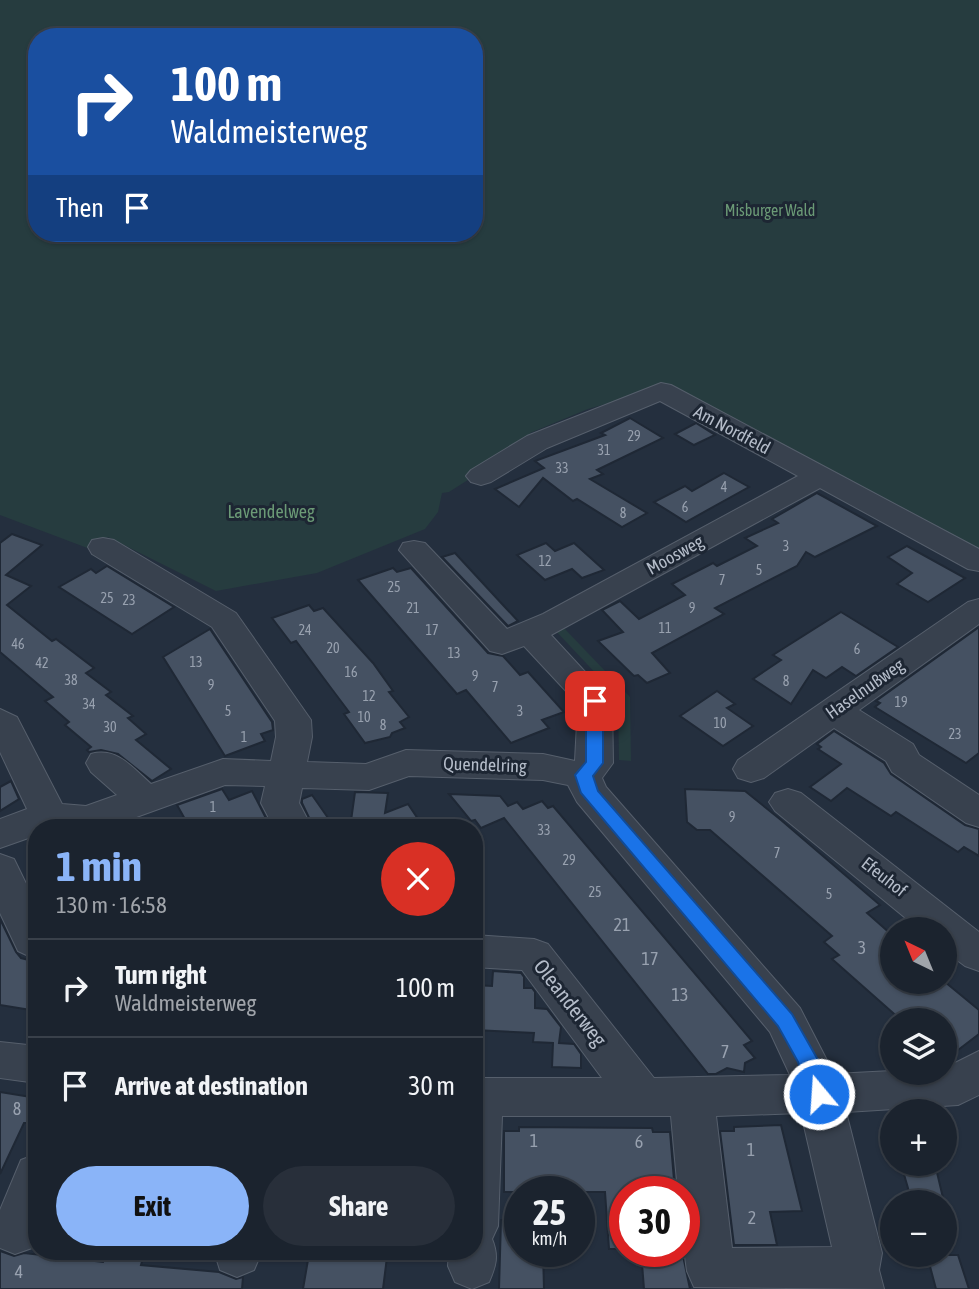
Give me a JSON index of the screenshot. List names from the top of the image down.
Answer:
{
  "streets": {
    "street": [
      "Am Nordfeld",
      "Moosweg",
      "Haselnußweg",
      "Quendelring",
      "Efeuhof",
      "Oleanderweg"
    ]
  },
  "crossings": [
    ["Am Nordfeld", "Moosweg"]
  ],
  "parks": ["Misburger Wald", "Lavendelweg"],
  "house_numbers": [
    "29",
    "31",
    "33",
    "4",
    "6",
    "8",
    "3",
    "12",
    "5",
    "7",
    "25",
    "25",
    "23",
    "21",
    "9",
    "11",
    "24",
    "17",
    "46",
    "20",
    "6",
    "13",
    "13",
    "42",
    "16",
    "9",
    "38",
    "8",
    "9",
    "7",
    "12",
    "19",
    "34",
    "5",
    "3",
    "10",
    "10",
    "8",
    "30",
    "23",
    "1",
    "1",
    "9",
    "33",
    "7",
    "29",
    "25",
    "5",
    "21",
    "3",
    "17",
    "13",
    "7",
    "8",
    "1",
    "6",
    "1",
    "2",
    "4"
  ],
  "north": "top left",
  "page": {
    "turn": ["100 m", "Waldmeisterweg"],
    "then": "Then",
    "heading": ["1 min", "130 m · 16:58"],
    "map_buttons": ["+", "−"],
    "list": [
      {
        "name": "Turn right",
        "note": "Waldmeisterweg",
        "value": "100 m"
      },
      {
        "name": "Arrive at destination",
        "value": "30 m"
      }
    ],
    "buttons": ["Exit", "Share"],
    "speed": "25 km/h",
    "limit": "30"
  }
}
